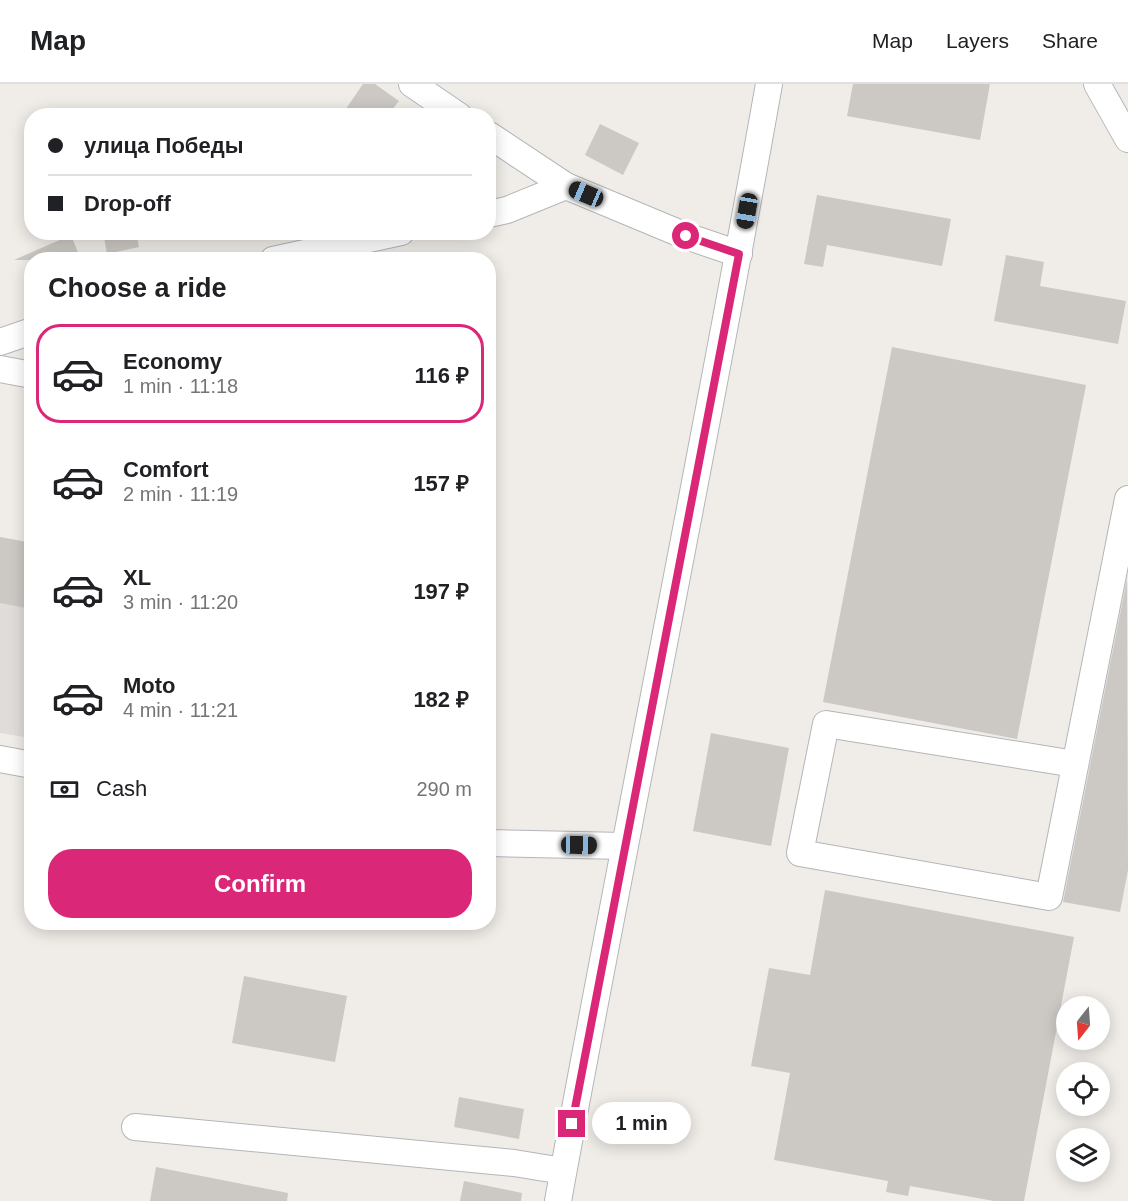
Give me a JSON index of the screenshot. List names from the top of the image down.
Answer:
{
  "north": "bottom",
  "page": {
    "header": "Map",
    "nav": ["Map", "Layers", "Share"],
    "banner": ["улица Победы", "Drop-off"],
    "heading": "Choose a ride",
    "list": [
      {
        "name": "Economy",
        "note": "1 min · 11:18",
        "value": "116 ₽"
      },
      {
        "name": "Comfort",
        "note": "2 min · 11:19",
        "value": "157 ₽"
      },
      {
        "name": "XL",
        "note": "3 min · 11:20",
        "value": "197 ₽"
      },
      {
        "name": "Moto",
        "note": "4 min · 11:21",
        "value": "182 ₽"
      }
    ],
    "pay": ["Cash", "290 m"],
    "buttons": "Confirm",
    "bubble": "1 min"
  }
}
